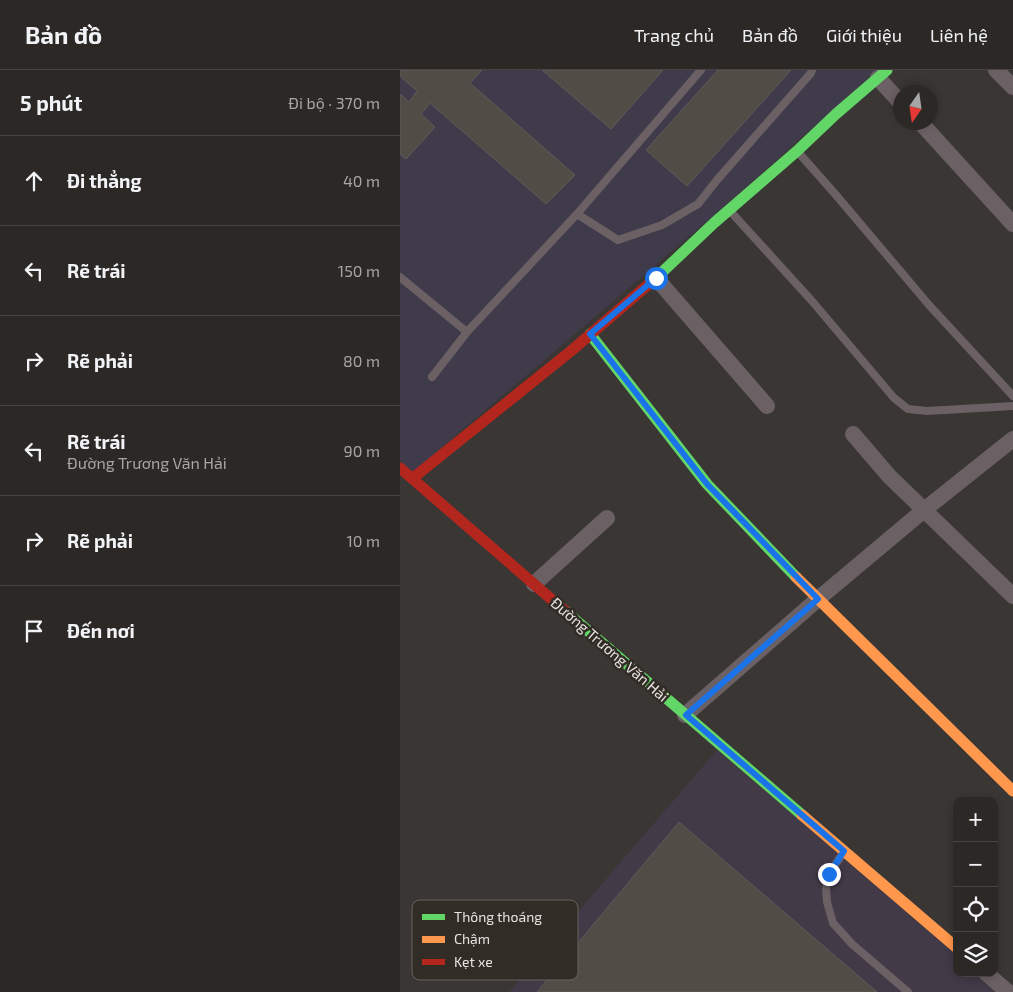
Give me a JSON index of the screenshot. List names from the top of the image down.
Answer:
{
  "streets": {
    "street": ["Đường Trương Văn Hải"]
  },
  "legend": ["Thông thoáng", "Chậm", "Kẹt xe"],
  "north": "bottom",
  "page": {
    "header": "Bản đồ",
    "nav": [
      "Trang chủ",
      "Bản đồ",
      "Giới thiệu",
      "Liên hệ"
    ],
    "heading": ["5 phút", "Đi bộ · 370 m"],
    "list": [
      ["Đi thẳng", "40 m"],
      ["Rẽ trái", "150 m"],
      ["Rẽ phải", "80 m"],
      ["Rẽ trái", "Đường Trương Văn Hải", "90 m"],
      ["Rẽ phải", "10 m"],
      "Đến nơi"
    ],
    "map_buttons": ["+", "−"]
  }
}
